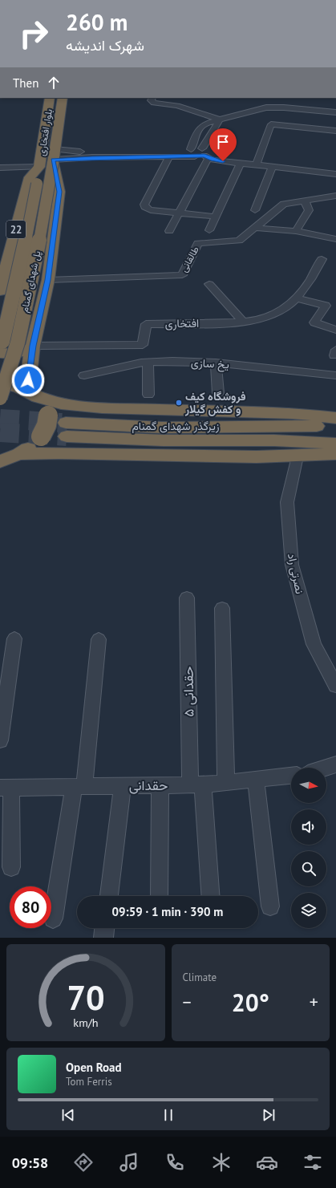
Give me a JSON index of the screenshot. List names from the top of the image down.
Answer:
{
  "streets": {
    "highway": [
      "بلوار افتخاری",
      "22",
      "پل شهدای گمنام",
      "زیرگذر شهدای گمنام"
    ],
    "street": [
      "طالقانی",
      "افتخاری",
      "یخ سازی",
      "نصرتی راد",
      "حقدانی ۵",
      "حقدانی"
    ]
  },
  "crossings": [
    ["بلوار افتخاری", "22"],
    ["بلوار افتخاری", "پل شهدای گمنام"],
    ["22", "پل شهدای گمنام"],
    ["حقدانی ۵", "حقدانی"]
  ],
  "places": ["فروشگاه کیف و کفش گیلار"],
  "north": "right",
  "page": {
    "turn": ["260 m", "شهرک اندیشه"],
    "then": "Then",
    "limit": "80",
    "trip": "09:59 · 1 min · 390 m",
    "tile": "Climate",
    "heat": ["−", "20°", "+"],
    "song": ["Open Road", "Tom Ferris"],
    "tabs": "09:58",
    "gauge": ["70", "km/h"]
  }
}
